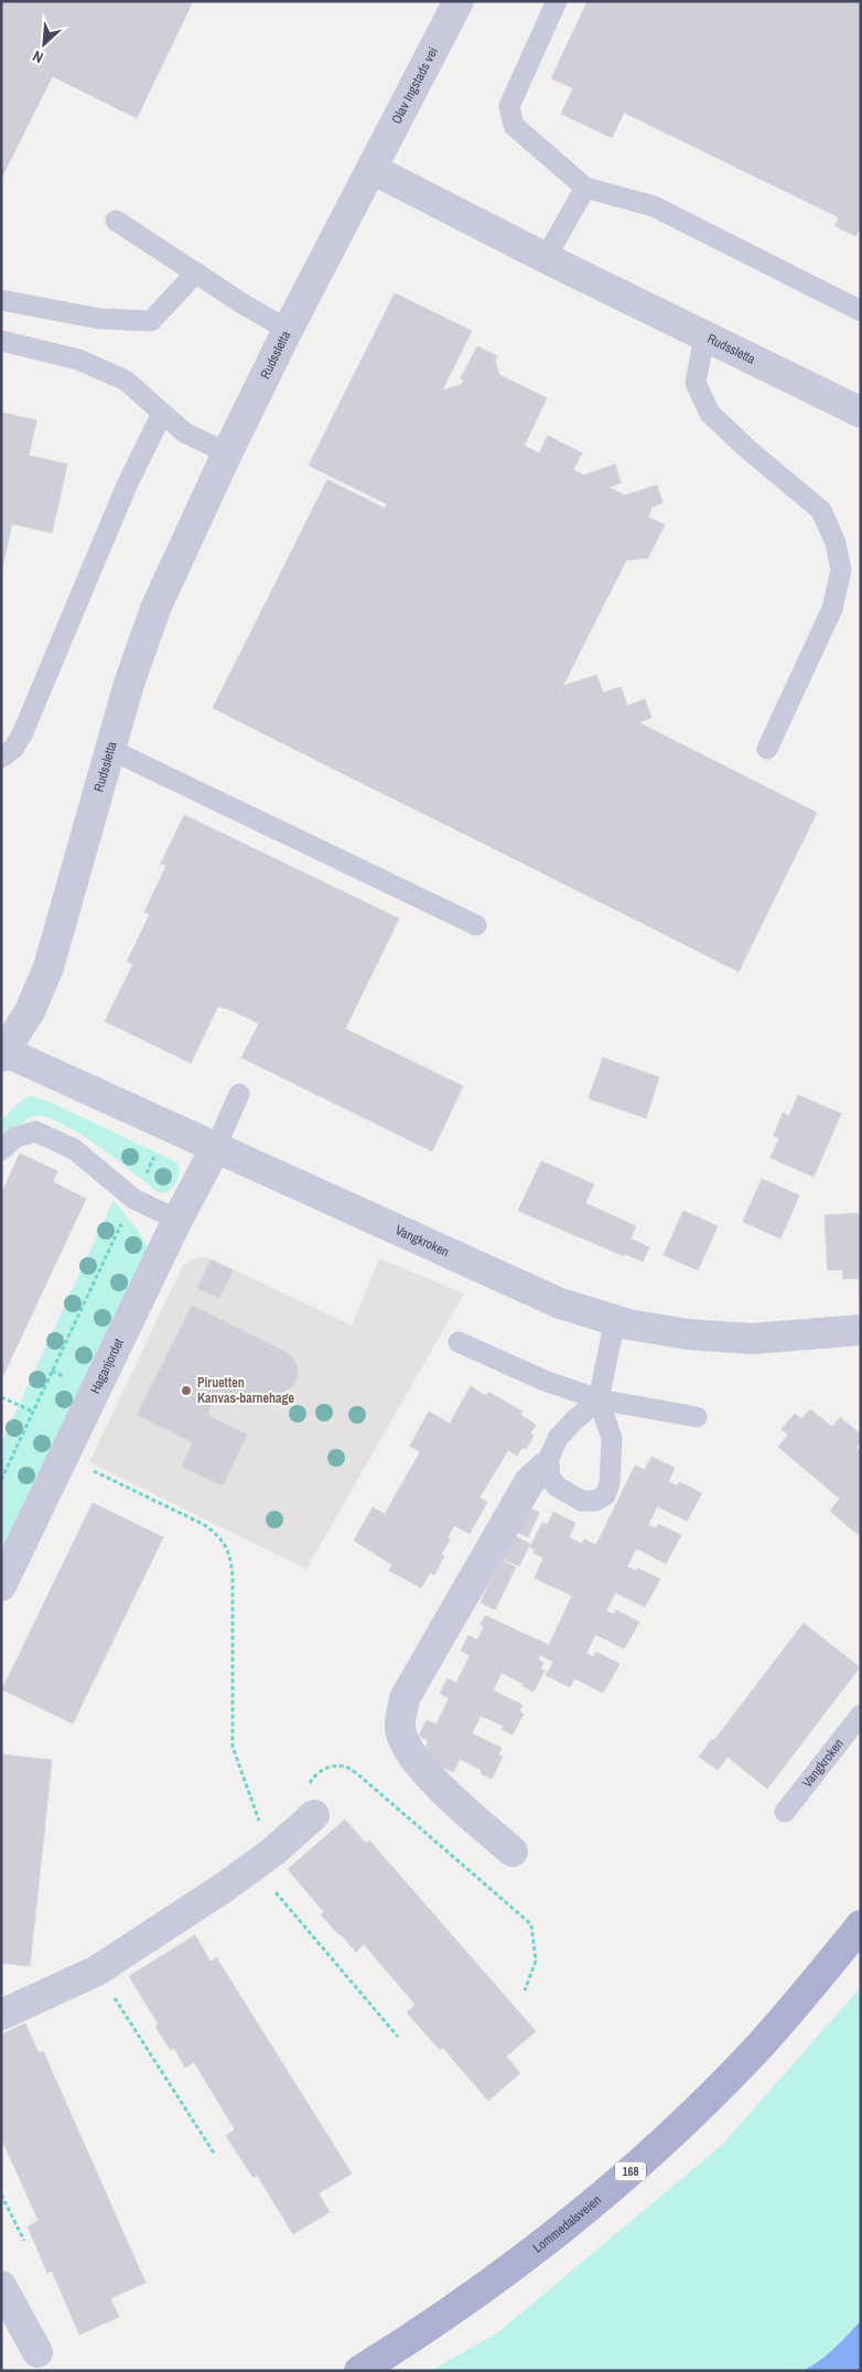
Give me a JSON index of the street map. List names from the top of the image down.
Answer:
{
  "streets": {
    "main road": ["168", "Lommedalsveien"],
    "street": [
      "Olav Ingstads vei",
      "Rudssletta",
      "Vangkroken",
      "Haganjordet"
    ]
  },
  "crossings": [
    ["Olav Ingstads vei", "Rudssletta"],
    ["Rudssletta", "Vangkroken"],
    ["Vangkroken", "Haganjordet"]
  ],
  "places": ["Piruetten Kanvas-barnehage"],
  "north": "bottom left"
}
